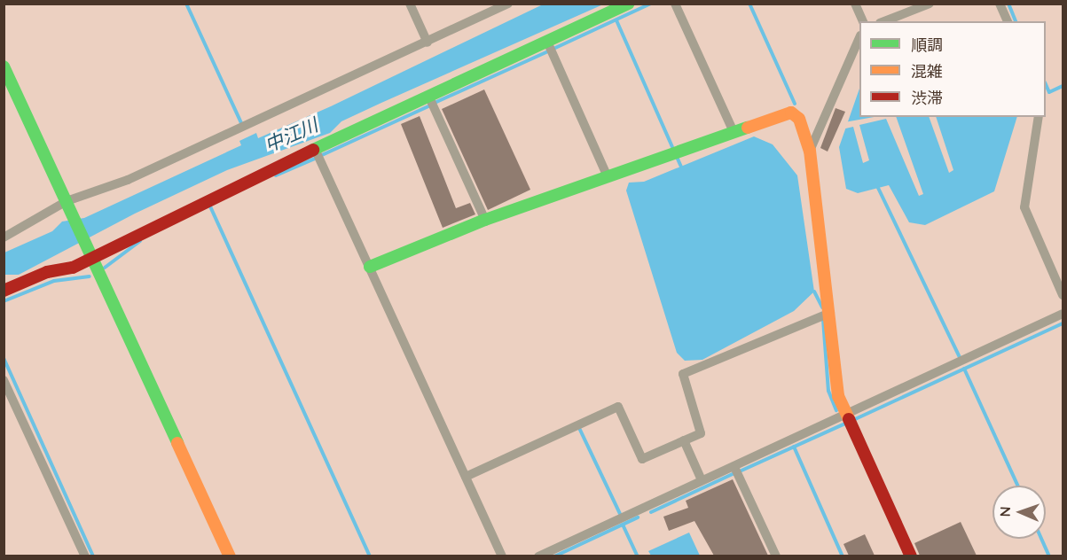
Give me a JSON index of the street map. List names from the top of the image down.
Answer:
{
  "water": ["中江川"],
  "legend": ["順調", "混雑", "渋滞"],
  "north": "left"
}
